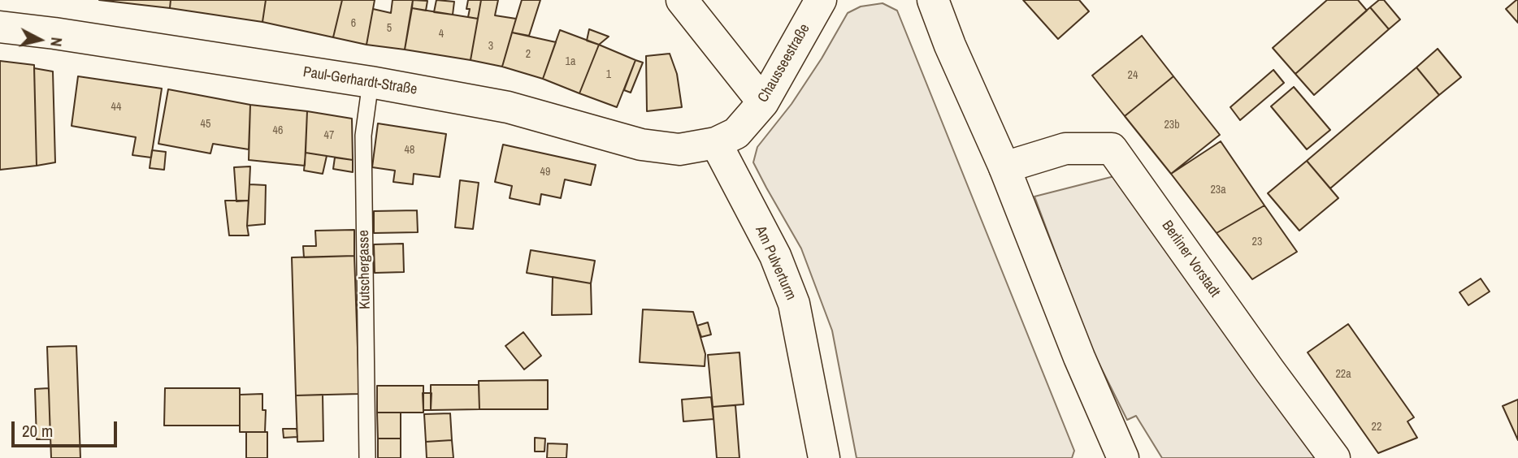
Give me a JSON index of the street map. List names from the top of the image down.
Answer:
{
  "streets": {
    "street": [
      "Chausseestraße",
      "Paul-Gerhardt-Straße",
      "Berliner Vorstadt",
      "Am Pulverturm"
    ],
    "lane": ["Kutschergasse"]
  },
  "crossings": [
    ["Chausseestraße", "Paul-Gerhardt-Straße"],
    ["Chausseestraße", "Am Pulverturm"],
    ["Paul-Gerhardt-Straße", "Am Pulverturm"],
    ["Paul-Gerhardt-Straße", "Kutschergasse"]
  ],
  "house_numbers": [
    "6",
    "5",
    "4",
    "3",
    "2",
    "1a",
    "1",
    "24",
    "44",
    "45",
    "23b",
    "46",
    "47",
    "48",
    "49",
    "23a",
    "23",
    "22a",
    "22"
  ],
  "scale_bar": "20 m",
  "north": "right"
}
